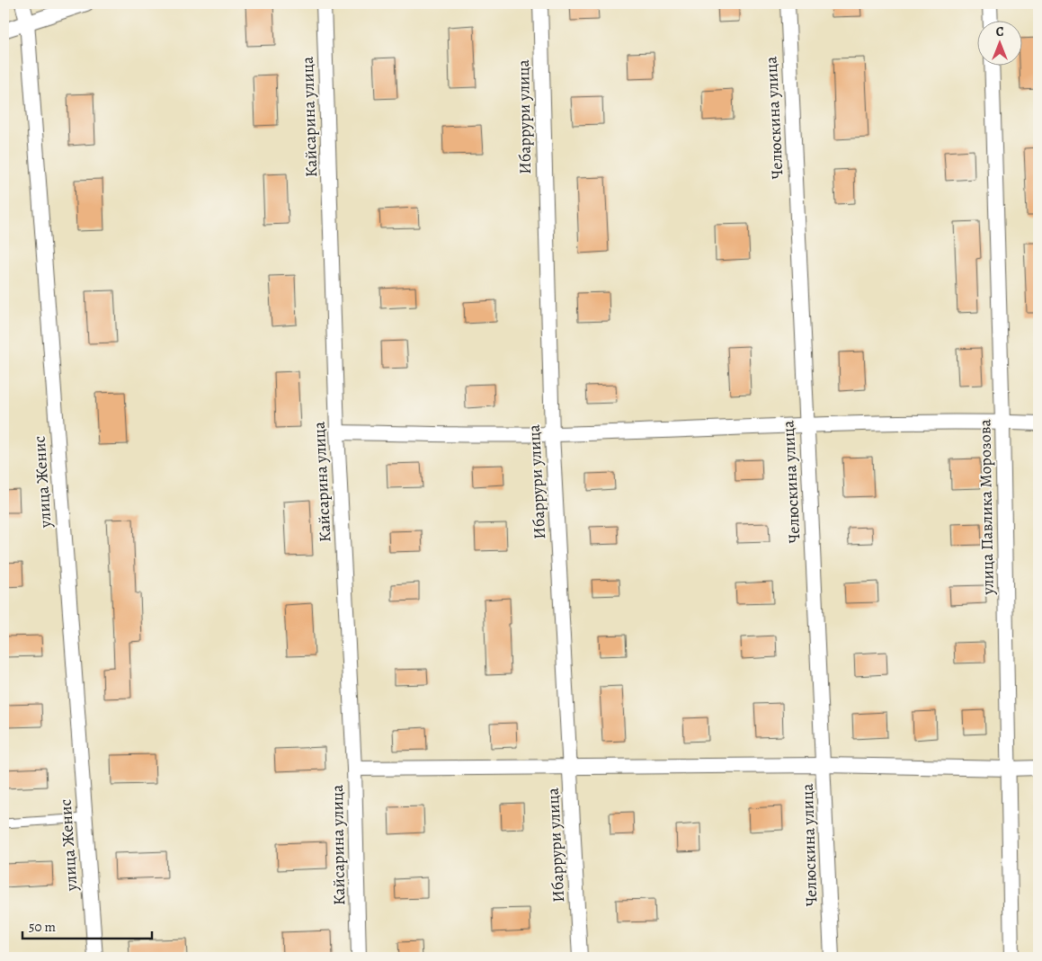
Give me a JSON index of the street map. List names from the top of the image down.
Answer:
{
  "streets": {
    "street": [
      "Кайсарина улица",
      "Ибаррури улица",
      "Челюскина улица",
      "улица Женис",
      "улица Павлика Морозова"
    ]
  },
  "scale_bar": "50 m",
  "north": "top"
}
